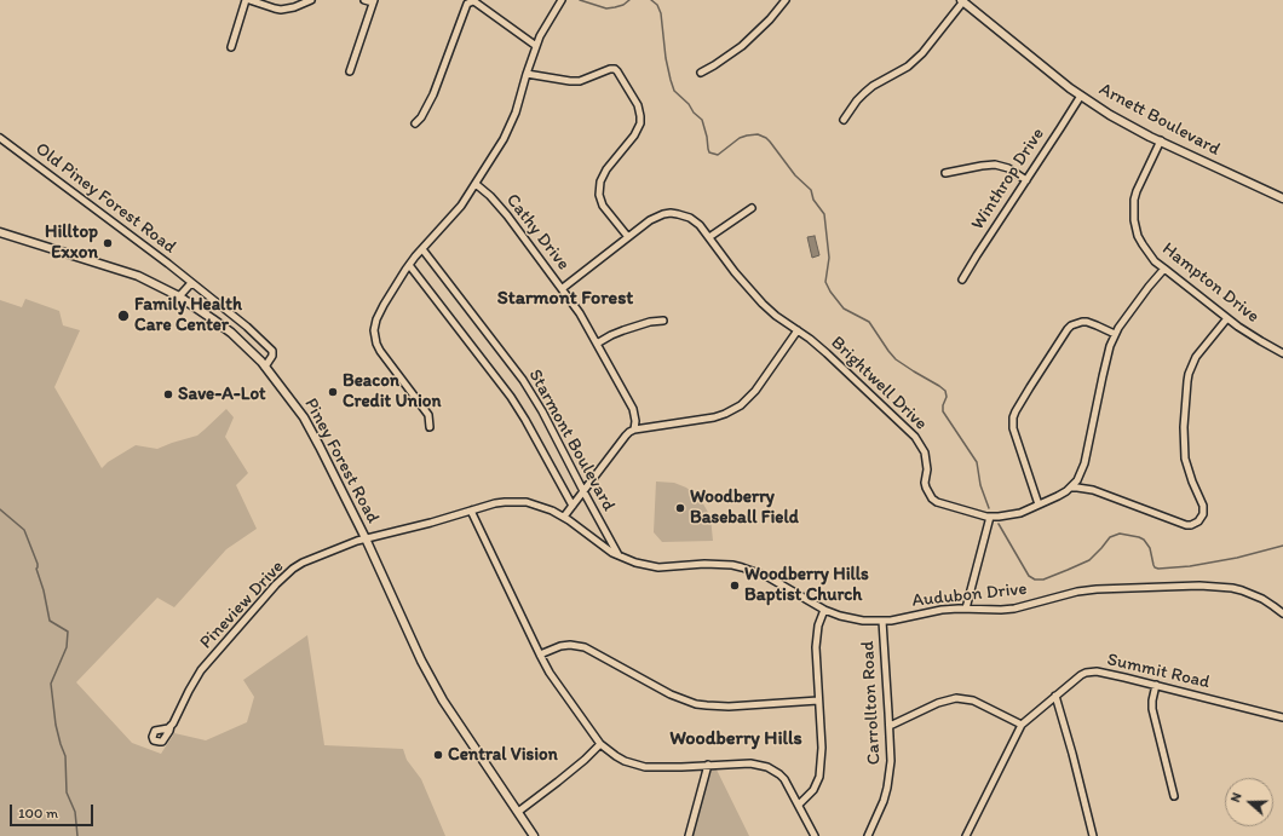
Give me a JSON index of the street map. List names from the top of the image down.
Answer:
{
  "streets": {
    "main road": ["Arnett Boulevard", "Piney Forest Road"],
    "street": [
      "Winthrop Drive",
      "Old Piney Forest Road",
      "Cathy Drive",
      "Hampton Drive",
      "Brightwell Drive",
      "Starmont Boulevard",
      "Audubon Drive",
      "Pineview Drive",
      "Summit Road",
      "Carrollton Road"
    ]
  },
  "crossings": [
    ["Arnett Boulevard", "Winthrop Drive"],
    ["Arnett Boulevard", "Hampton Drive"],
    ["Old Piney Forest Road", "Piney Forest Road"],
    ["Cathy Drive", "Brightwell Drive"],
    ["Starmont Boulevard", "Audubon Drive"],
    ["Piney Forest Road", "Audubon Drive"],
    ["Piney Forest Road", "Pineview Drive"],
    ["Audubon Drive", "Pineview Drive"],
    ["Audubon Drive", "Carrollton Road"]
  ],
  "districts": ["Starmont Forest", "Woodberry Hills"],
  "places": [
    "Hilltop Exxon",
    "Family Health Care Center",
    "Beacon Credit Union",
    "Save-A-Lot",
    "Woodberry Baseball Field",
    "Woodberry Hills Baptist Church",
    "Central Vision"
  ],
  "scale_bar": "100 m",
  "north": "left"
}
